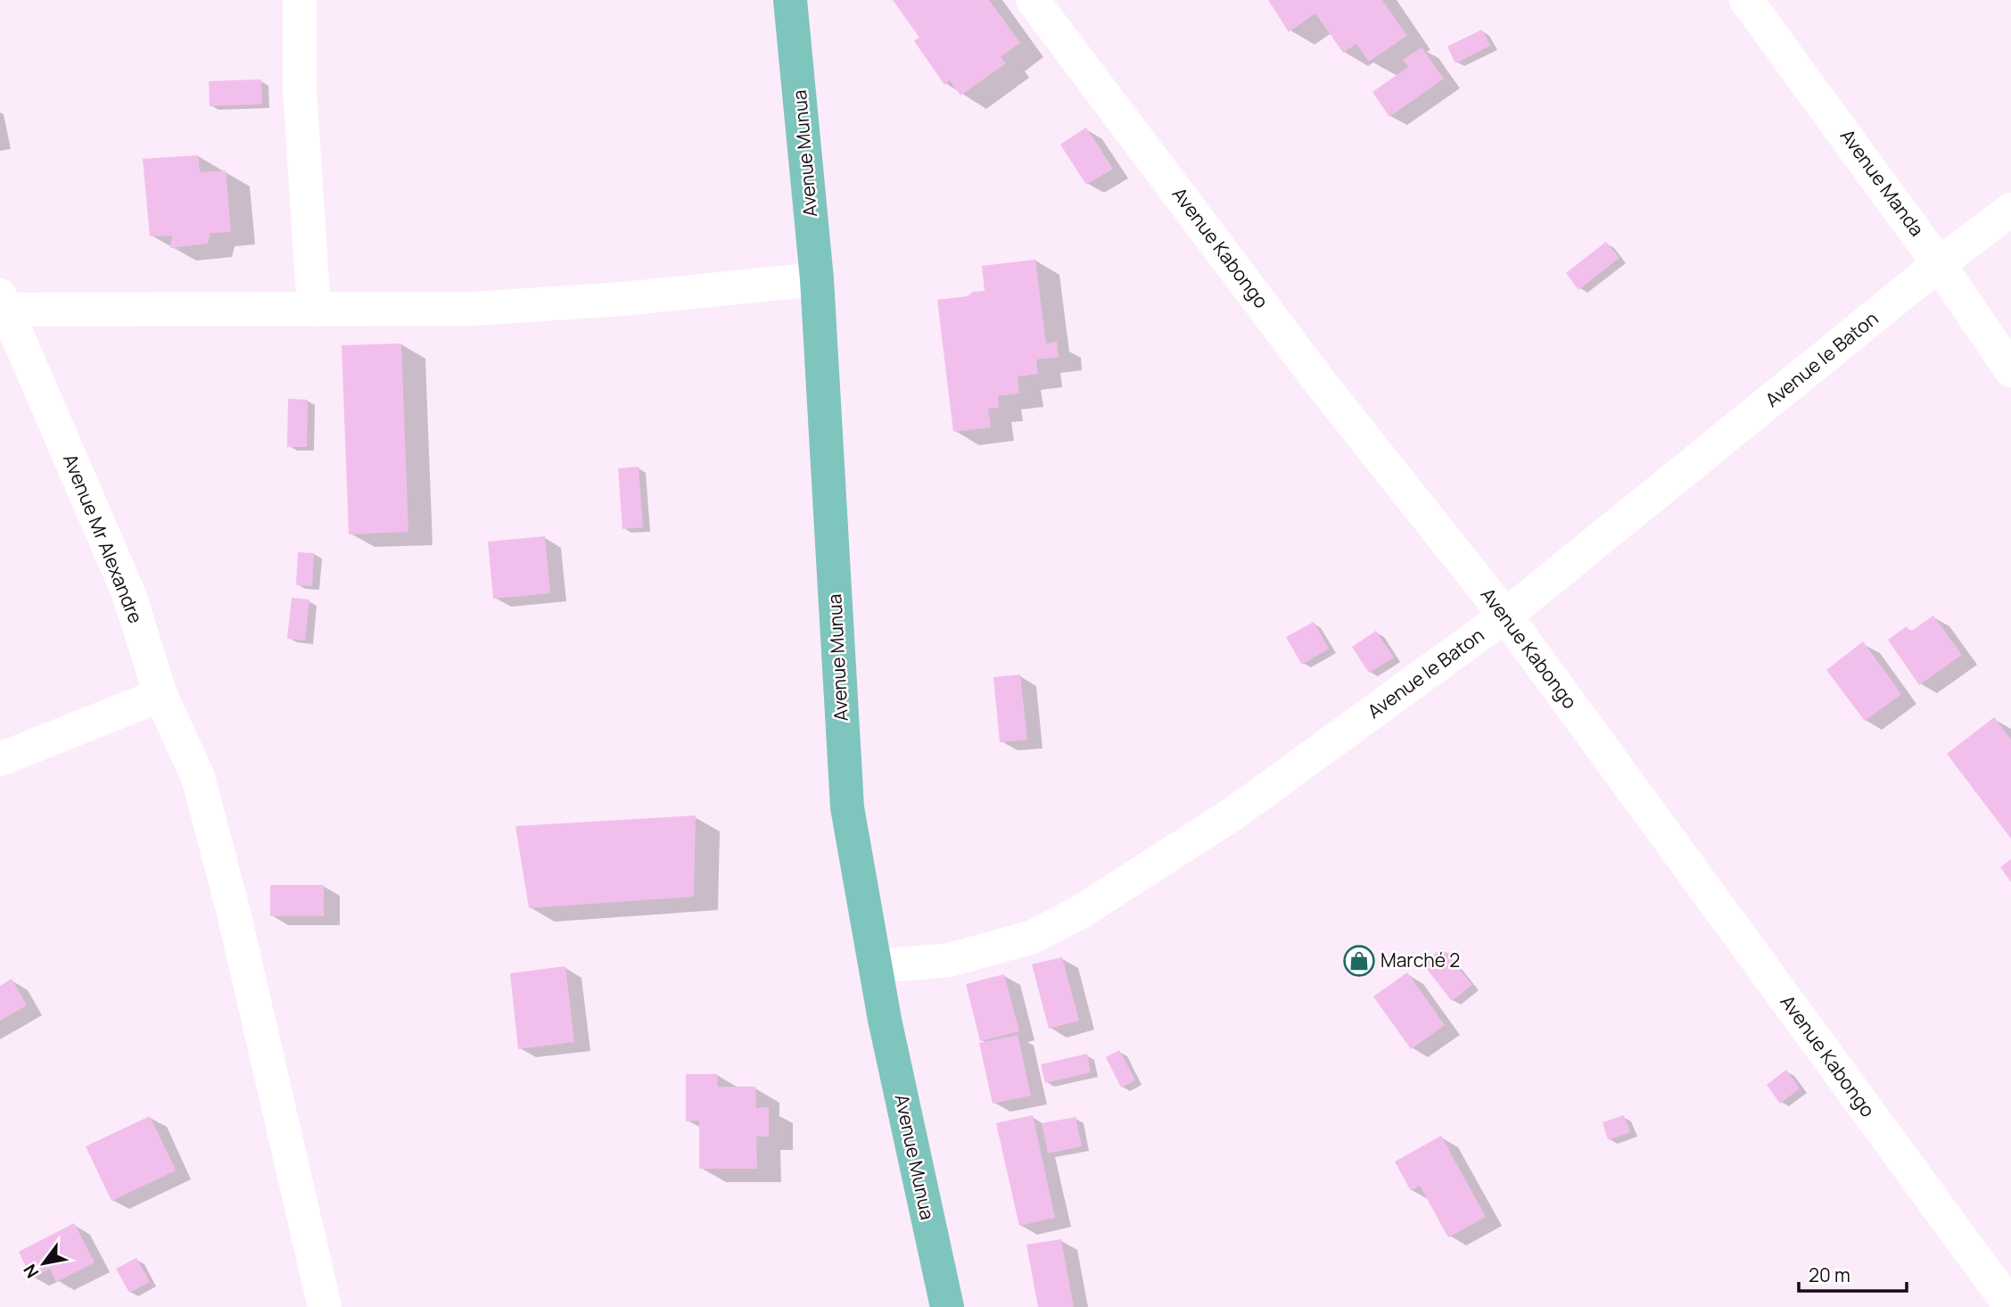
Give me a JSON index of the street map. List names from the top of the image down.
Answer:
{
  "streets": {
    "main road": ["Avenue Munua"],
    "street": [
      "Avenue Manda",
      "Avenue Kabongo",
      "Avenue le Baton",
      "Avenue Mr Alexandre"
    ]
  },
  "crossings": [
    ["Avenue Munua", "Avenue le Baton"],
    ["Avenue Manda", "Avenue le Baton"],
    ["Avenue Kabongo", "Avenue le Baton"]
  ],
  "places": {
    "shop": ["Marché 2"]
  },
  "scale_bar": "20 m",
  "north": "bottom left"
}
